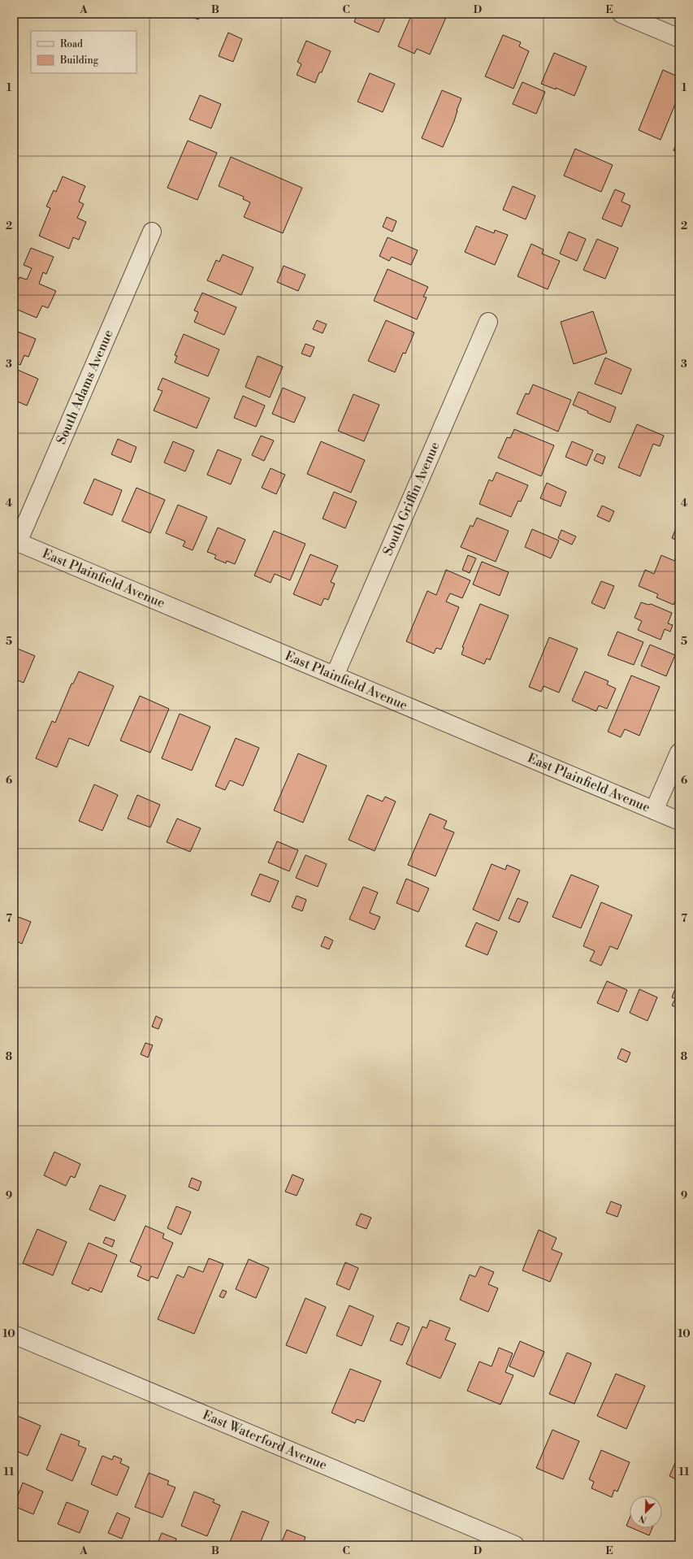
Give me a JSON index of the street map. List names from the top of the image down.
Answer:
{
  "streets": {
    "street": [
      "South Adams Avenue",
      "South Griffin Avenue",
      "East Plainfield Avenue",
      "East Waterford Avenue"
    ]
  },
  "crossings": [
    ["South Adams Avenue", "East Plainfield Avenue"],
    ["South Griffin Avenue", "East Plainfield Avenue"]
  ],
  "legend": ["Road", "Building"],
  "north": "bottom left",
  "grid": {
    "columns": [
      "A",
      "B",
      "C",
      "D",
      "E"
    ],
    "rows": [
      "1",
      "2",
      "3",
      "4",
      "5",
      "6",
      "7",
      "8",
      "9",
      "10",
      "11"
    ]
  }
}
